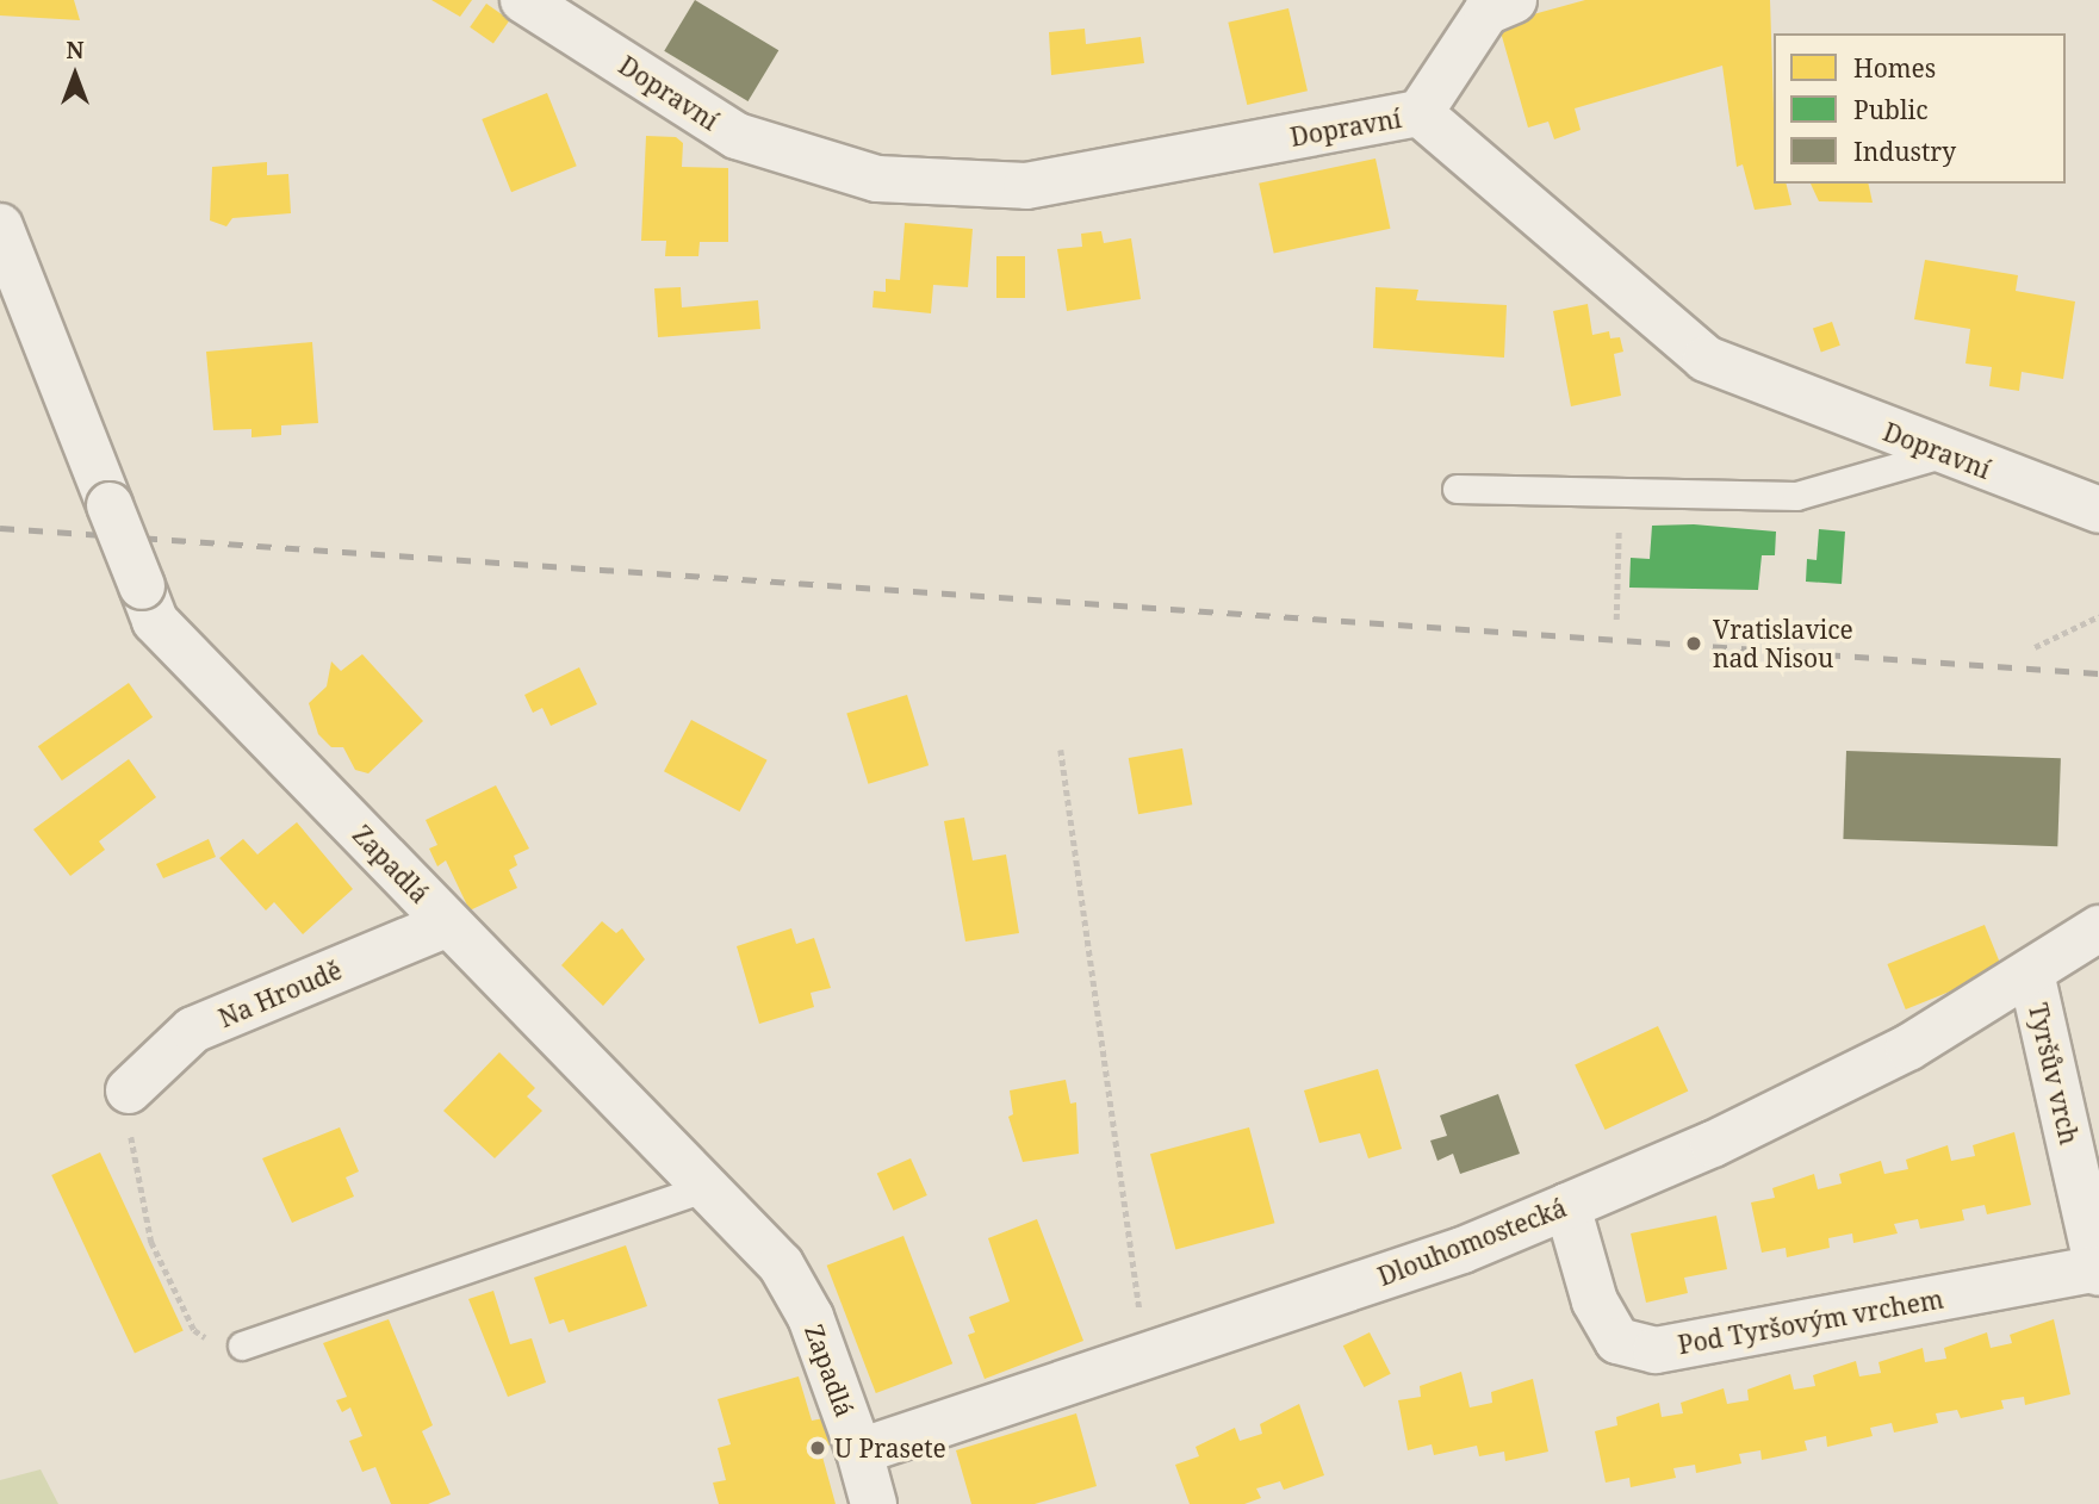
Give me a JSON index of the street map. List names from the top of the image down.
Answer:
{
  "streets": {
    "street": [
      "Dopravní",
      "Zapadlá",
      "Na Hroudě",
      "Tyršův vrch",
      "Dlouhomostecká",
      "Pod Tyršovým vrchem"
    ]
  },
  "crossings": [
    ["Zapadlá", "Na Hroudě"],
    ["Zapadlá", "Dlouhomostecká"],
    ["Tyršův vrch", "Dlouhomostecká"],
    ["Tyršův vrch", "Pod Tyršovým vrchem"],
    ["Dlouhomostecká", "Pod Tyršovým vrchem"]
  ],
  "places": ["Vratislavice nad Nisou", "U Prasete"],
  "legend": ["Homes", "Public", "Industry"],
  "north": "top"
}
